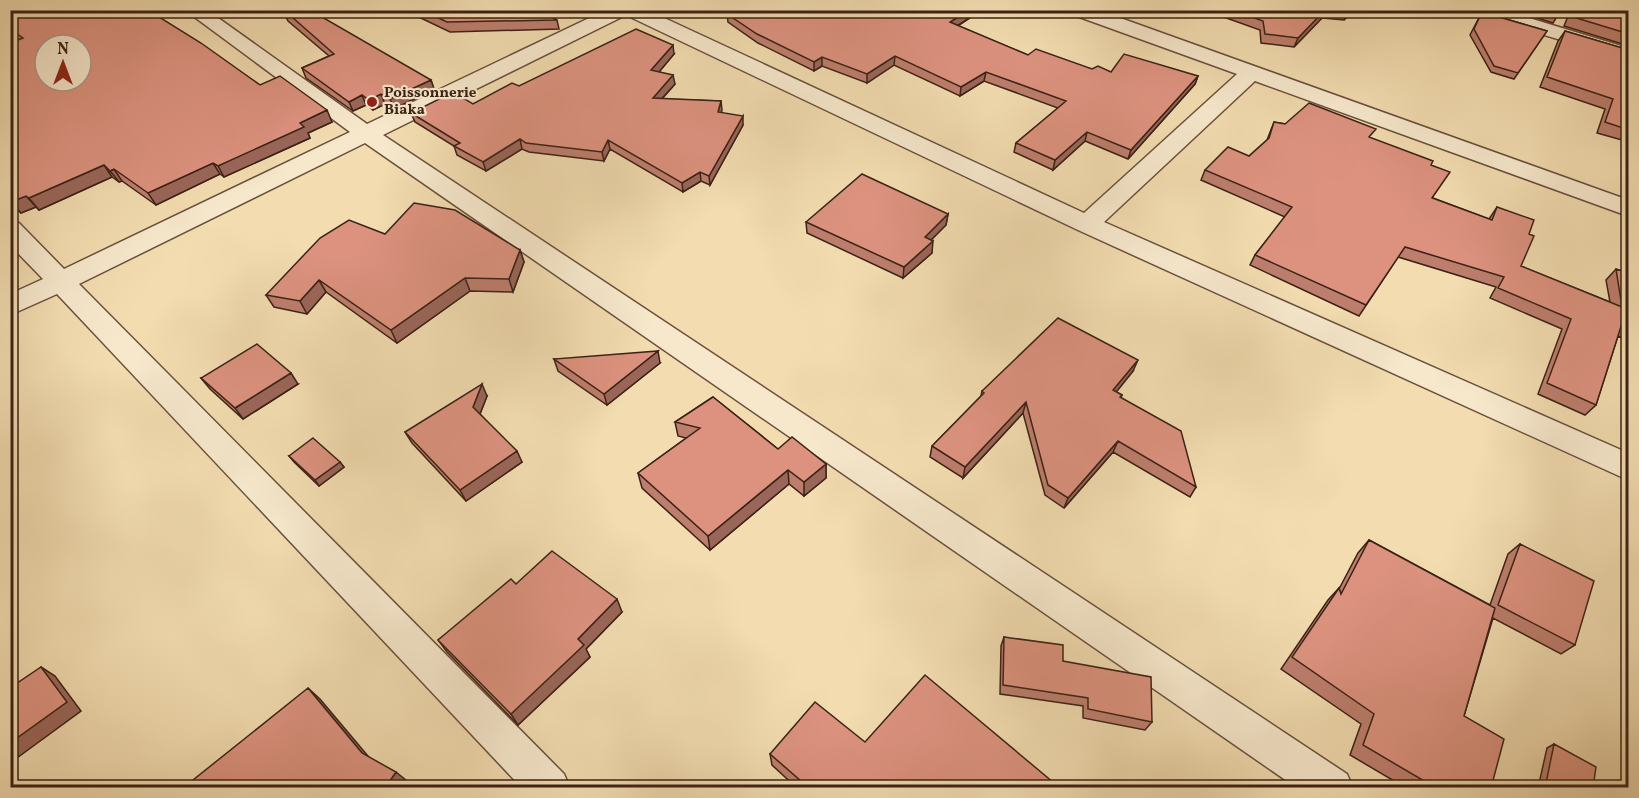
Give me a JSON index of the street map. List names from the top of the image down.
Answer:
{
  "places": ["Poissonnerie Biaka"],
  "north": "top"
}
